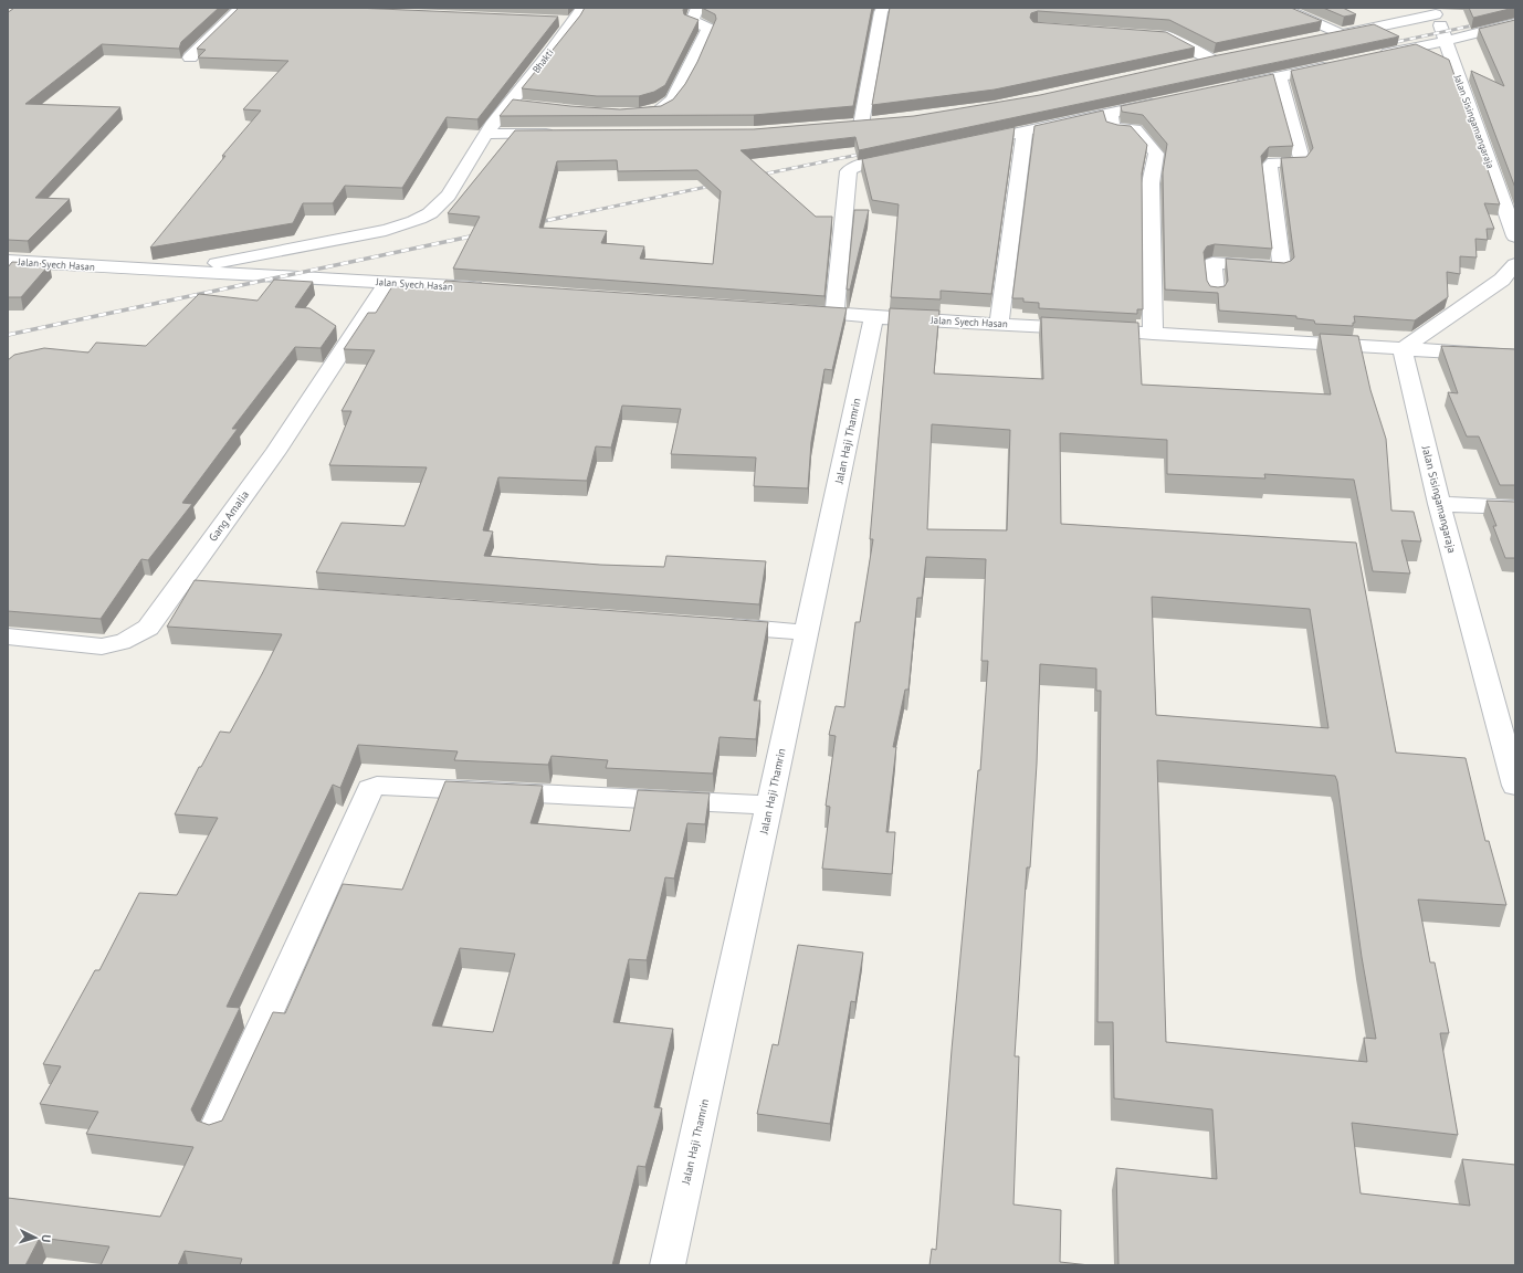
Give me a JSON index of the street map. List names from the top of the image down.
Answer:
{
  "streets": {
    "street": [
      "Bhakti",
      "Jalan Sisingamangaraja",
      "Jalan Syech Hasan",
      "Jalan Haji Thamrin",
      "Gang Amalia"
    ]
  },
  "crossings": [
    ["Bhakti", "Jalan Syech Hasan"],
    ["Jalan Sisingamangaraja", "Jalan Syech Hasan"],
    ["Jalan Syech Hasan", "Jalan Haji Thamrin"],
    ["Jalan Syech Hasan", "Gang Amalia"]
  ],
  "north": "right"
}
